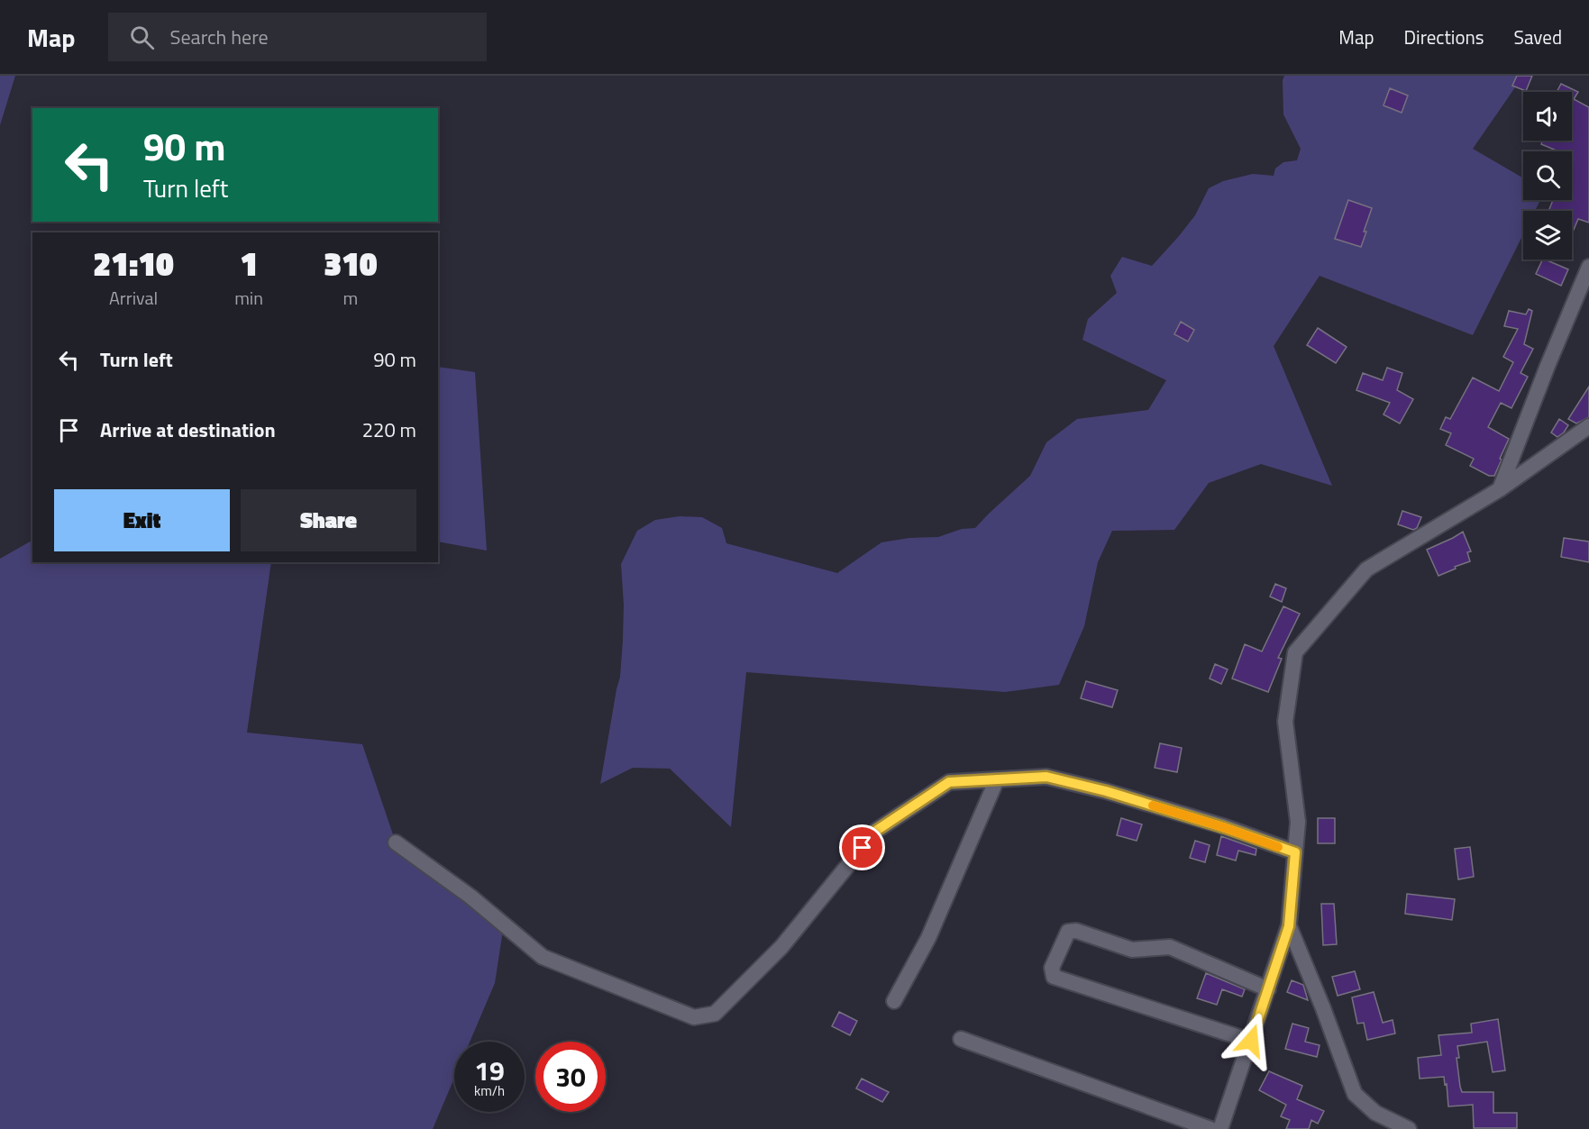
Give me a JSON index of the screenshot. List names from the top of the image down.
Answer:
{
  "page": {
    "header": "Map",
    "search": "Search here",
    "nav": ["Map", "Directions", "Saved"],
    "turn": ["90 m", "Turn left"],
    "eta": [
      "21:10",
      "Arrival",
      "1",
      "min",
      "310",
      "m"
    ],
    "list": [
      {
        "name": "Turn left",
        "value": "90 m"
      },
      {
        "name": "Arrive at destination",
        "value": "220 m"
      }
    ],
    "buttons": ["Exit", "Share"],
    "speed": "19 km/h",
    "limit": "30"
  }
}
